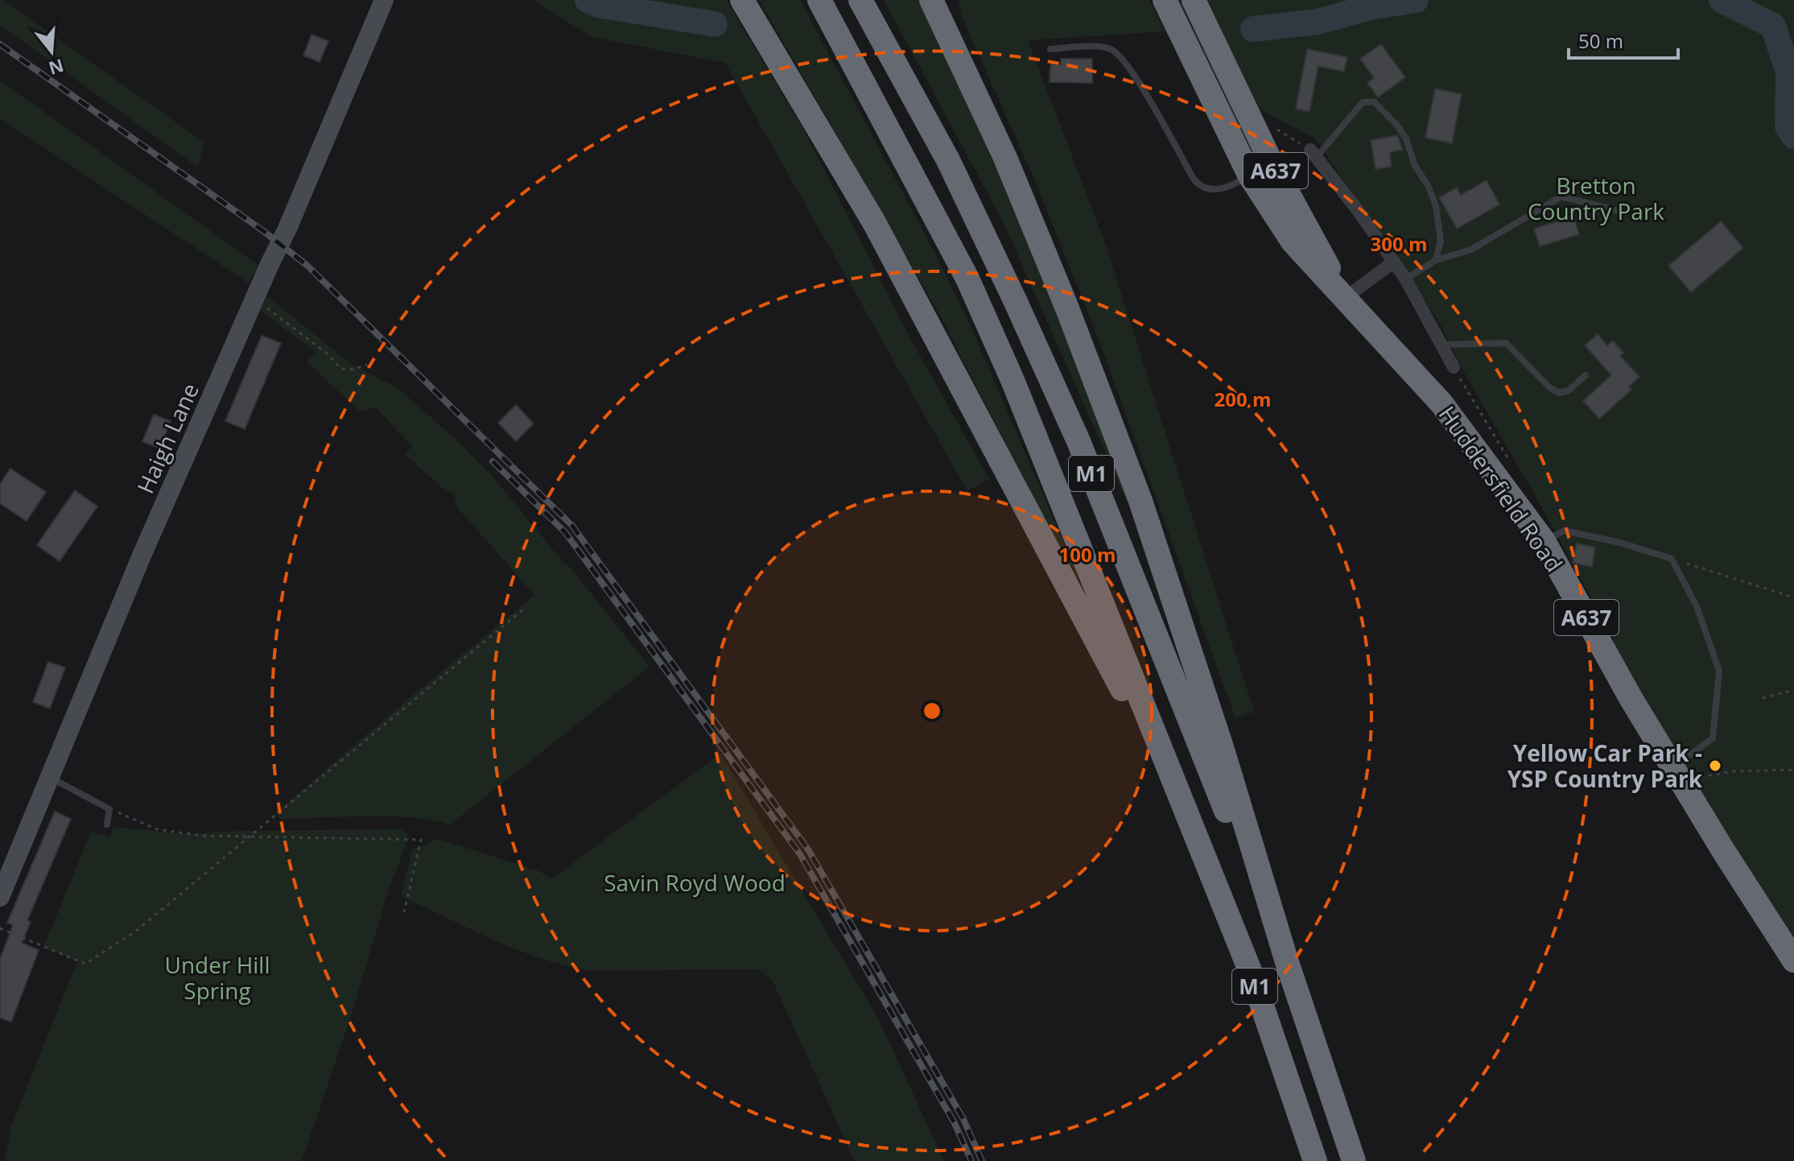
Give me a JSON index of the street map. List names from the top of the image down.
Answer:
{
  "streets": {
    "highway": ["A637", "M1", "Huddersfield Road"],
    "street": ["Haigh Lane"]
  },
  "parks": ["Bretton Country Park", "Savin Royd Wood", "Under Hill Spring"],
  "places": ["Yellow Car Park - YSP Country Park"],
  "scale_bar": "50 m",
  "north": "bottom",
  "rings": ["300 m", "200 m", "100 m"]
}
